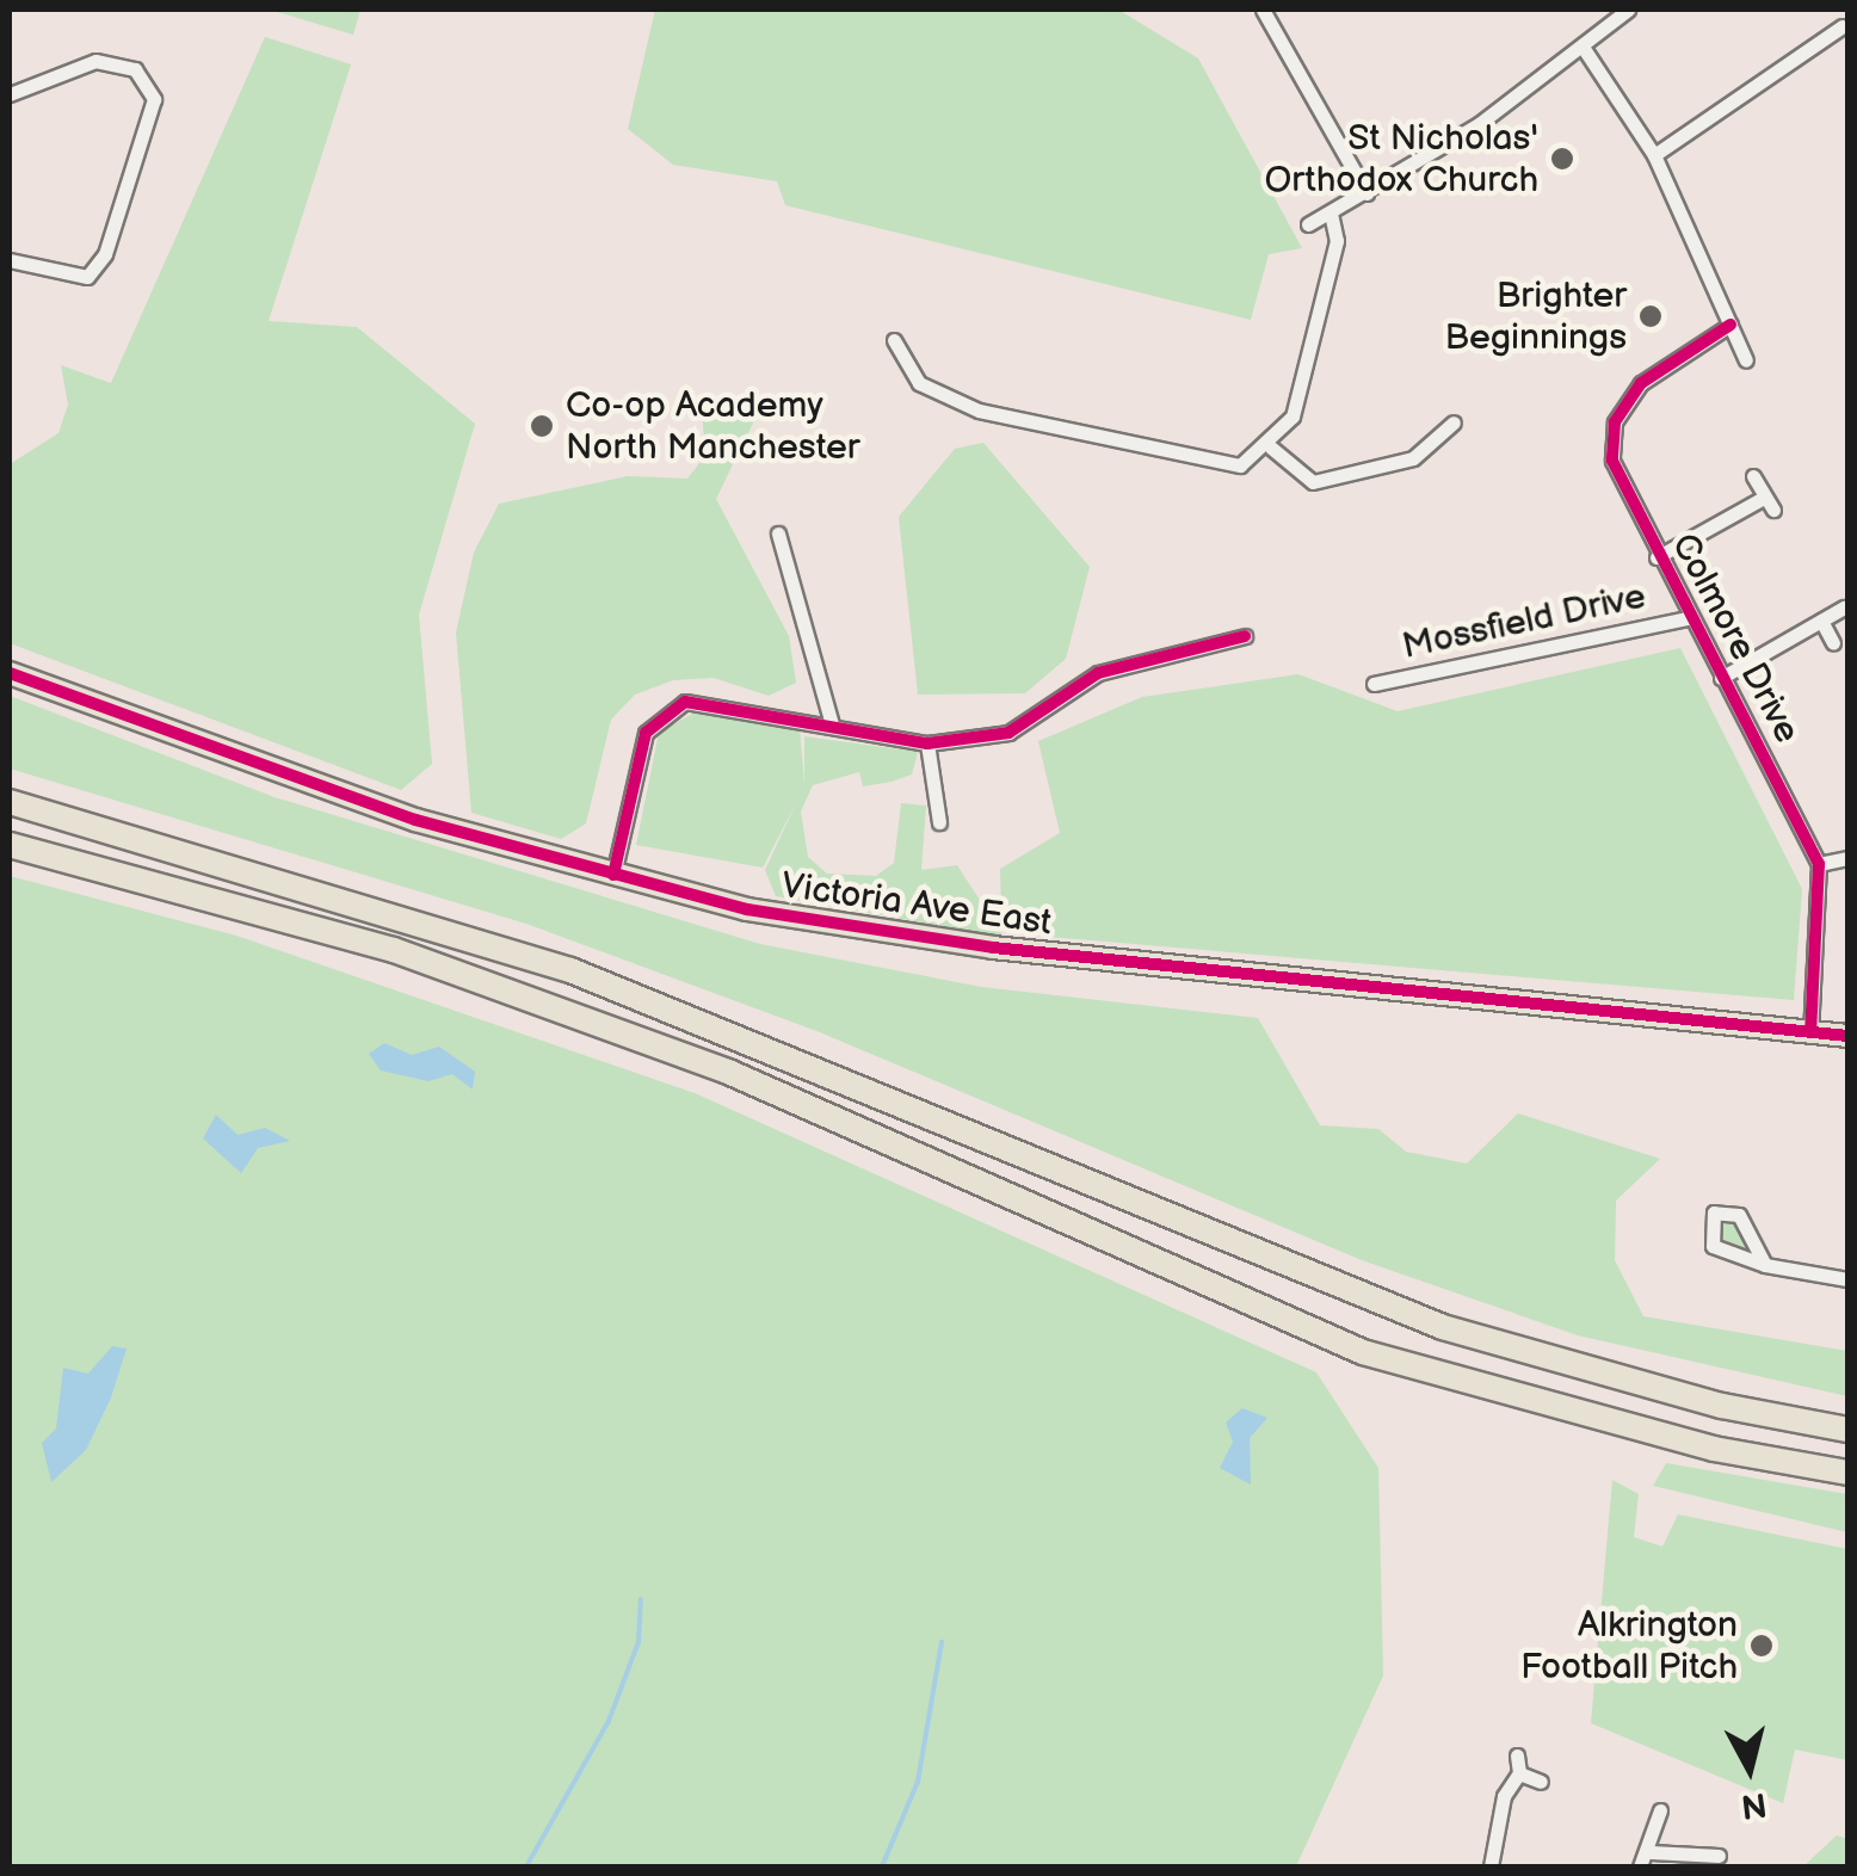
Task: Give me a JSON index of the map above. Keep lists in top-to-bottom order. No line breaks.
{"streets":{"main road":["Victoria Ave East"],"street":["Mossfield Drive","Colmore Drive"]},"crossings":[["Mossfield Drive","Colmore Drive"]],"places":["St Nicholas' Orthodox Church","Brighter Beginnings","Co-op Academy North Manchester","Alkrington Football Pitch"],"north":"bottom"}
